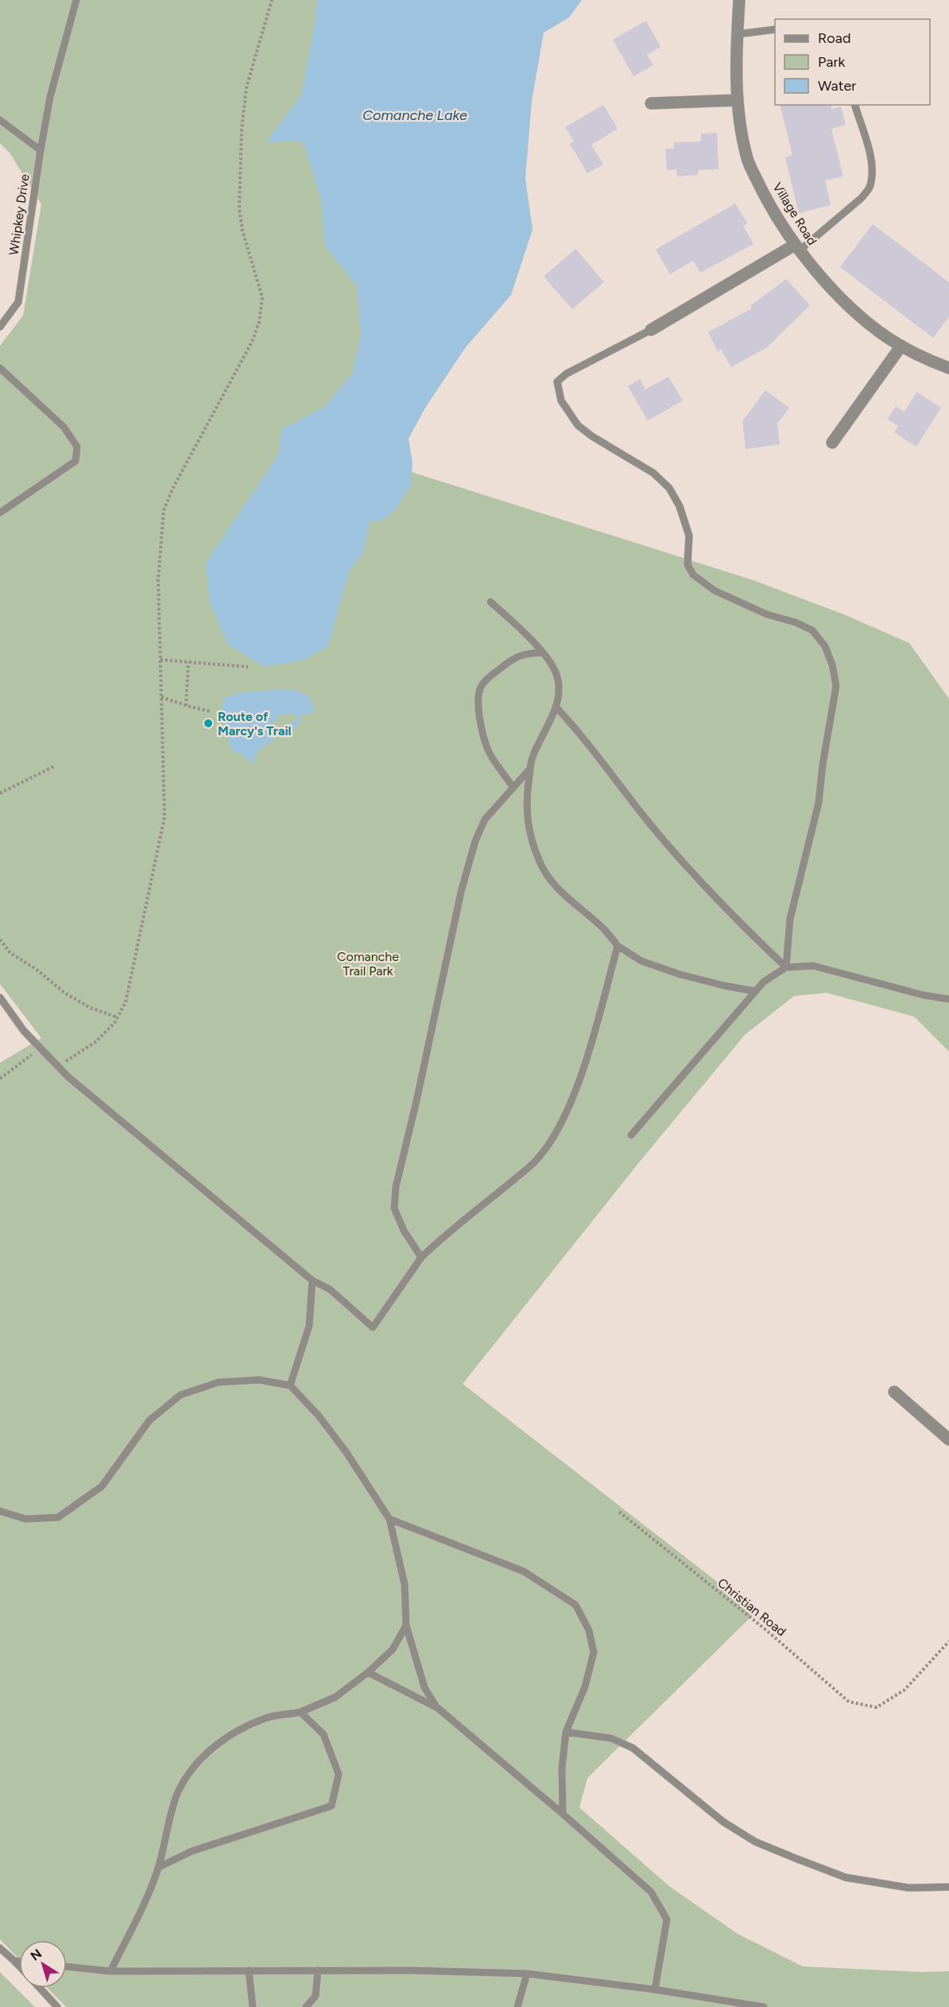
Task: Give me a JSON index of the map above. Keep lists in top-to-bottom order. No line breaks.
{"streets":{"street":["Village Road"],"lane":["Whipkey Drive"],"path":["Christian Road"]},"water":["Comanche Lake"],"parks":["Comanche Trail Park"],"places":["Route of Marcy's Trail"],"legend":["Road","Park","Water"],"north":"top left"}
